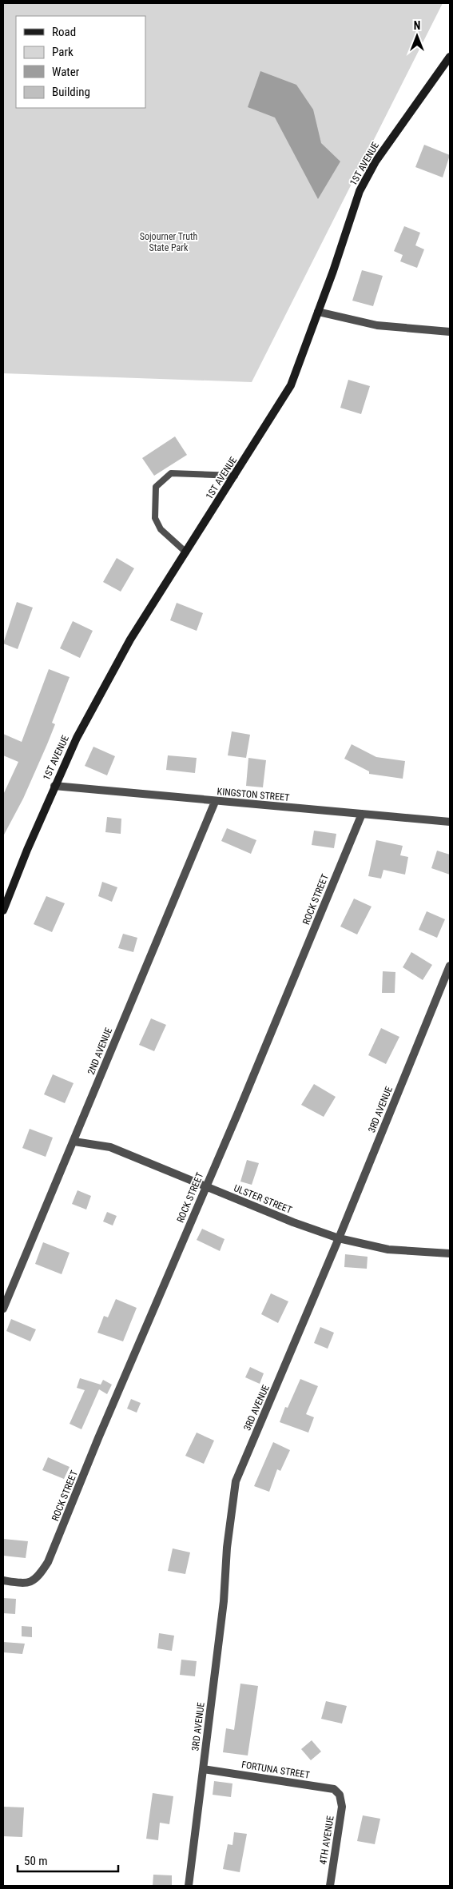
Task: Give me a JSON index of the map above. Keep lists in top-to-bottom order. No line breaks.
{"streets":{"street":["1ST AVENUE","KINGSTON STREET","ROCK STREET","2ND AVENUE","3RD AVENUE","ULSTER STREET","FORTUNA STREET","4TH AVENUE"]},"crossings":[["1ST AVENUE","KINGSTON STREET"],["KINGSTON STREET","ROCK STREET"],["KINGSTON STREET","2ND AVENUE"],["ROCK STREET","ULSTER STREET"],["2ND AVENUE","ULSTER STREET"],["3RD AVENUE","ULSTER STREET"],["3RD AVENUE","FORTUNA STREET"],["FORTUNA STREET","4TH AVENUE"]],"parks":["Sojourner Truth State Park"],"legend":["Road","Park","Water","Building"],"scale_bar":"50 m","north":"top"}
